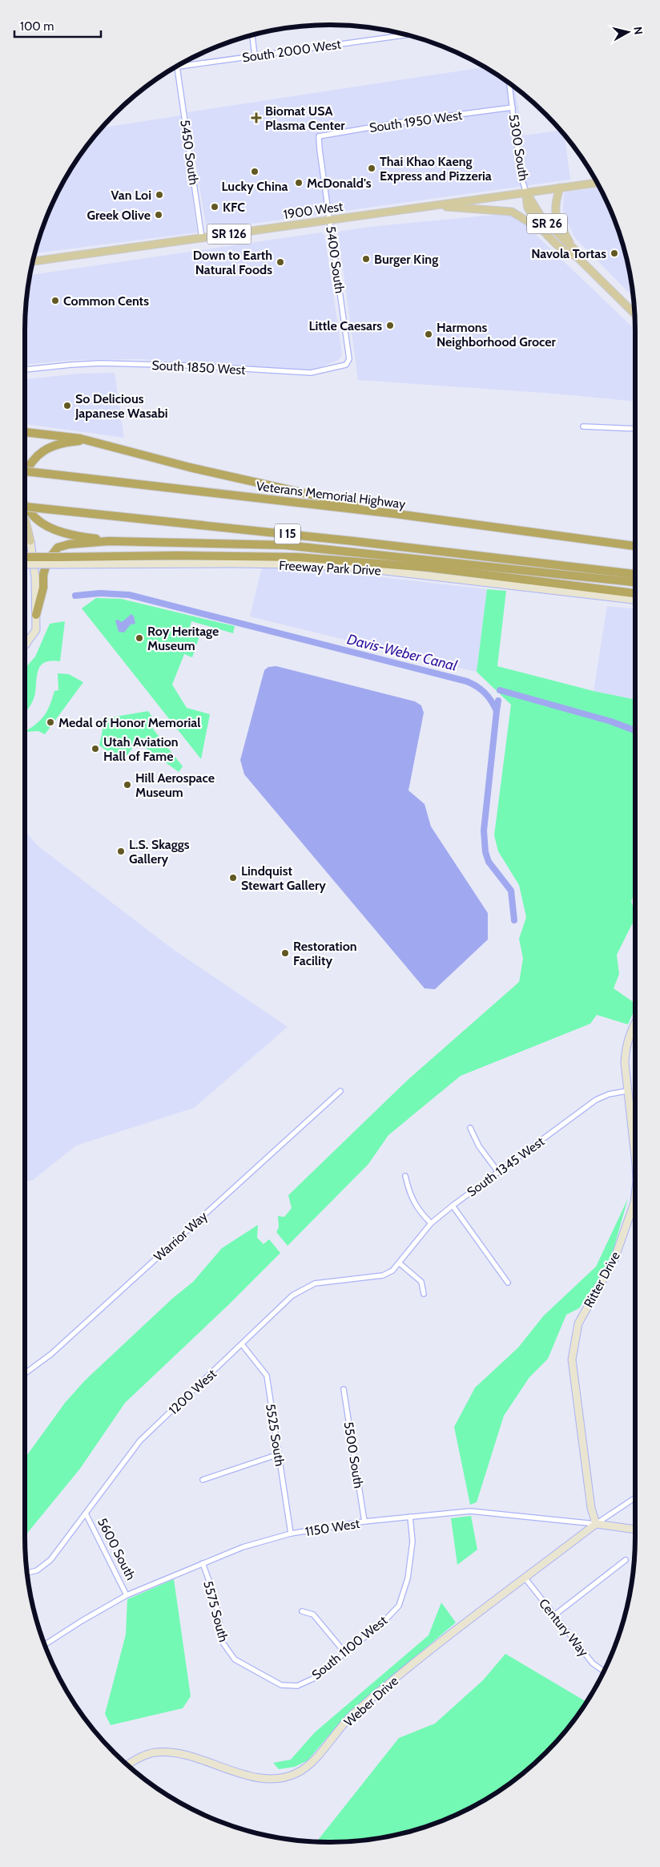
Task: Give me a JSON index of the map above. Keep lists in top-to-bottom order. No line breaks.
{"streets":{"highway":["Veterans Memorial Highway","I 15"],"main road":["1900 West","SR 26","SR 126"],"street":["South 2000 West","South 1950 West","5300 South","5450 South","5400 South","South 1850 West","Freeway Park Drive","South 1345 West","Warrior Way","Ritter Drive","1200 West","5525 South","5500 South","1150 West","5600 South","5575 South","Century Way","South 1100 West","Weber Drive"]},"crossings":[["South 2000 West","5450 South"],["South 1950 West","5300 South"],["South 1950 West","5400 South"],["5300 South","1900 West"],["5300 South","SR 26"],["5450 South","1900 West"],["1900 West","SR 26"],["1900 West","5400 South"],["5400 South","South 1850 West"],["South 1345 West","Ritter Drive"],["South 1345 West","1200 West"],["Ritter Drive","1150 West"],["Ritter Drive","Weber Drive"],["1200 West","5525 South"],["1200 West","5600 South"],["5525 South","1150 West"],["5500 South","1150 West"],["1150 West","5600 South"],["1150 West","5575 South"],["1150 West","South 1100 West"],["1150 West","Weber Drive"],["5575 South","South 1100 West"],["Century Way","Weber Drive"]],"water":["Davis-Weber Canal"],"places":{"health":["Biomat USA Plasma Center"],"other":["Thai Khao Kaeng Express and Pizzeria","Lucky China","McDonald's","Van Loi","KFC","Greek Olive","Navola Tortas","Burger King","Down to Earth Natural Foods","Common Cents","Little Caesars","Harmons Neighborhood Grocer","So Delicious Japanese Wasabi","Roy Heritage Museum","Medal of Honor Memorial","Utah Aviation Hall of Fame","Hill Aerospace Museum","L.S. Skaggs Gallery","Lindquist Stewart Gallery","Restoration Facility"]},"scale_bar":"100 m","north":"right"}
